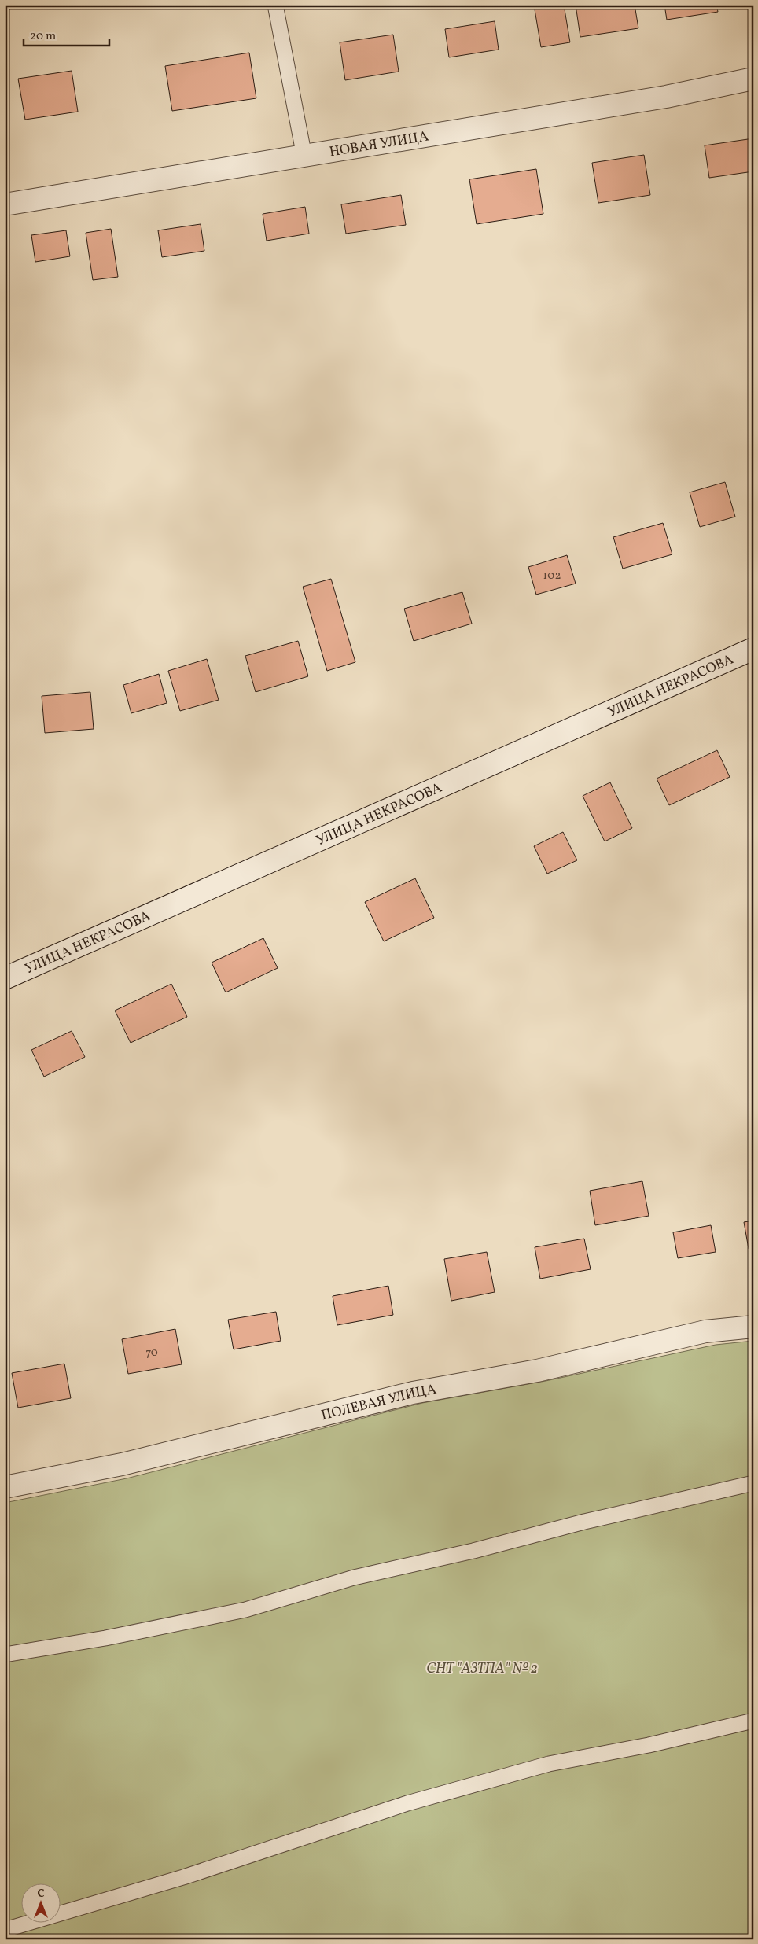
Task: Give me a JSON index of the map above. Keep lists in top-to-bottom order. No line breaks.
{"streets":{"street":["НОВАЯ УЛИЦА","УЛИЦА НЕКРАСОВА","ПОЛЕВАЯ УЛИЦА"]},"parks":["СНТ \"АЗТПА\" № 2"],"house_numbers":["102","70"],"scale_bar":"20 m","north":"top"}
